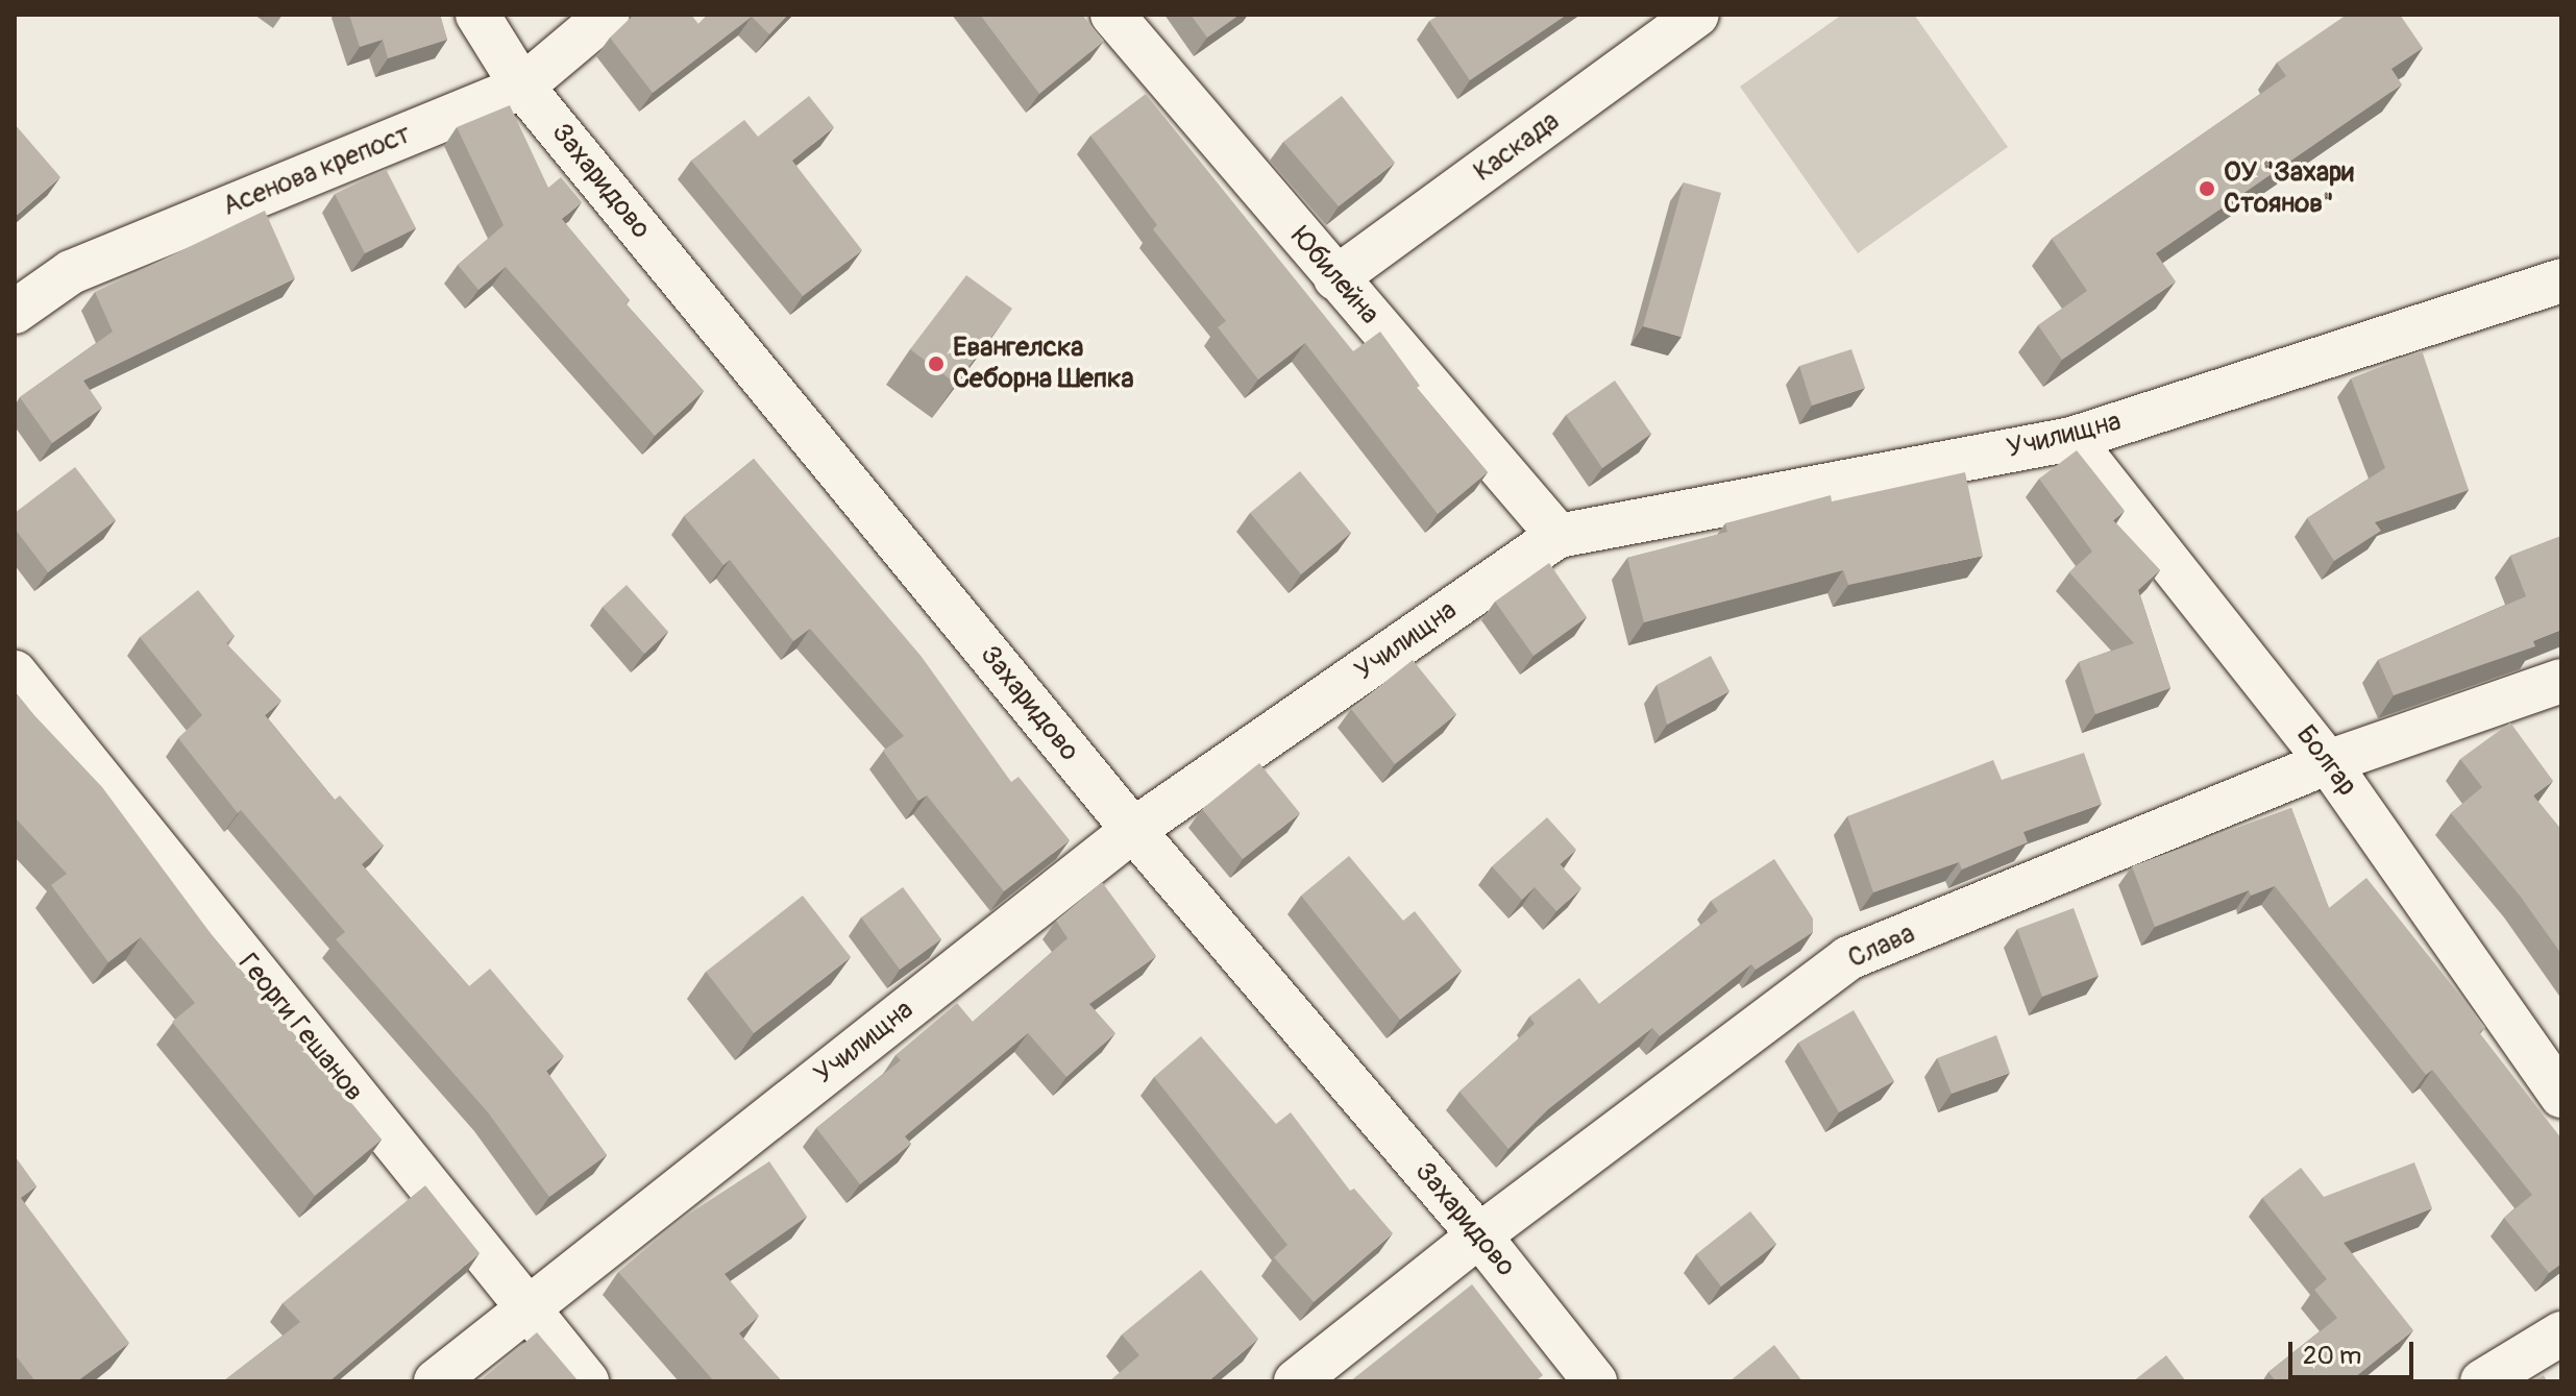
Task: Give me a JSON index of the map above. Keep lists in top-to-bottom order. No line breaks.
{"streets":{"street":["Каскада","Асенова крепост","Захаридово","Юбилейна","Училищна","Болгар","Слава","Георги Гешанов"]},"crossings":[["Каскада","Юбилейна"],["Асенова крепост","Захаридово"],["Захаридово","Училищна"],["Захаридово","Слава"],["Юбилейна","Училищна"],["Училищна","Болгар"],["Училищна","Георги Гешанов"],["Болгар","Слава"]],"places":["ОУ \"Захари Стоянов\"","Евангелска Себорна Шепка"],"scale_bar":"20 m"}
